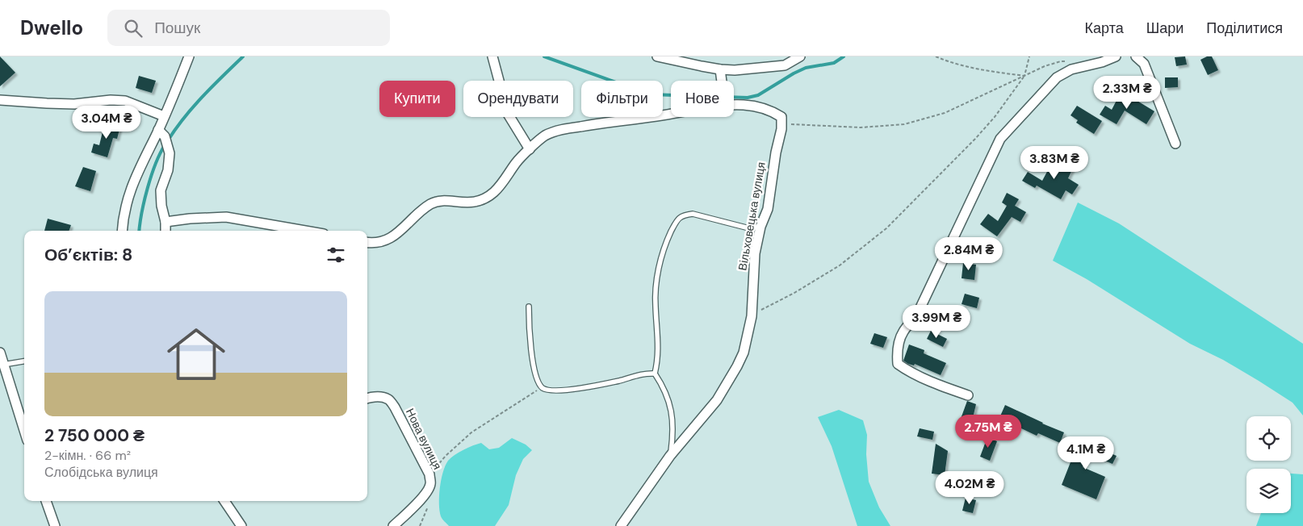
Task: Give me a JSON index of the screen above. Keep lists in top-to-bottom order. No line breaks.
{"streets":{"street":["Вільховецька вулиця","Нова вулиця"]},"page":{"header":"Dwello","search":"Пошук","nav":["Карта","Шари","Поділитися"],"price":["2.33M ₴","3.04M ₴","3.83M ₴","2.84M ₴","3.99M ₴","2.75M ₴","4.1M ₴","4.02M ₴"],"chip":["Купити","Орендувати","Фільтри","Нове"],"heading":"Об’єктів: 8","list":[{"name":"2 750 000 ₴","note":"2-кімн. · 66 m² · Слобідська вулиця"}]}}
